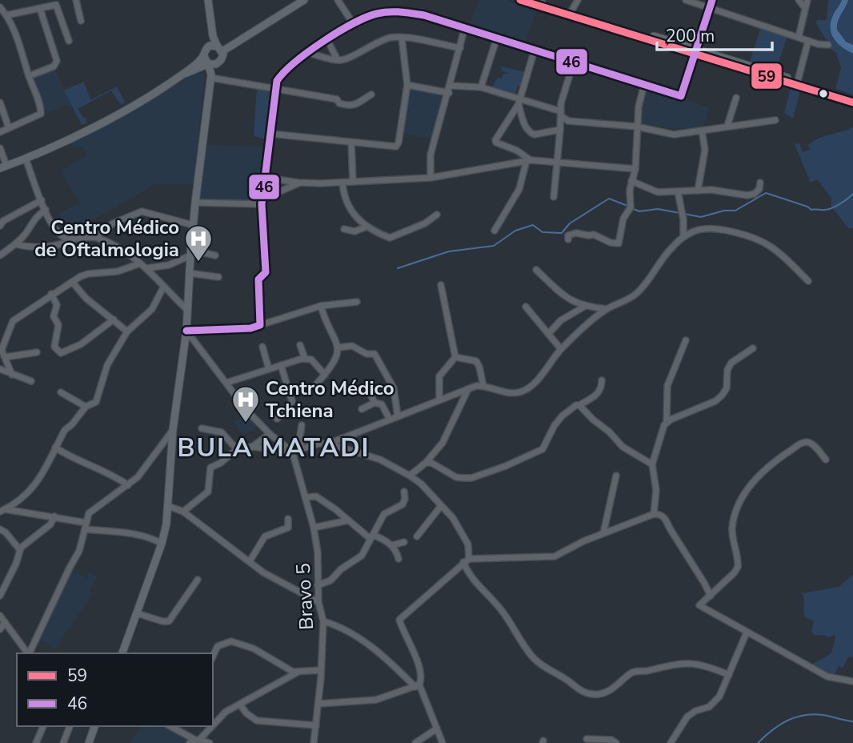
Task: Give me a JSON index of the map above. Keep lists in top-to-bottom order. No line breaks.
{"streets":{"street":["Bravo 5"]},"districts":["BULA MATADI"],"places":{"hospital":["Centro Médico de Oftalmologia","Centro Médico Tchiena"]},"lines":["transit line 59","transit line 46"],"legend":["59","46"],"scale_bar":"200 m"}
